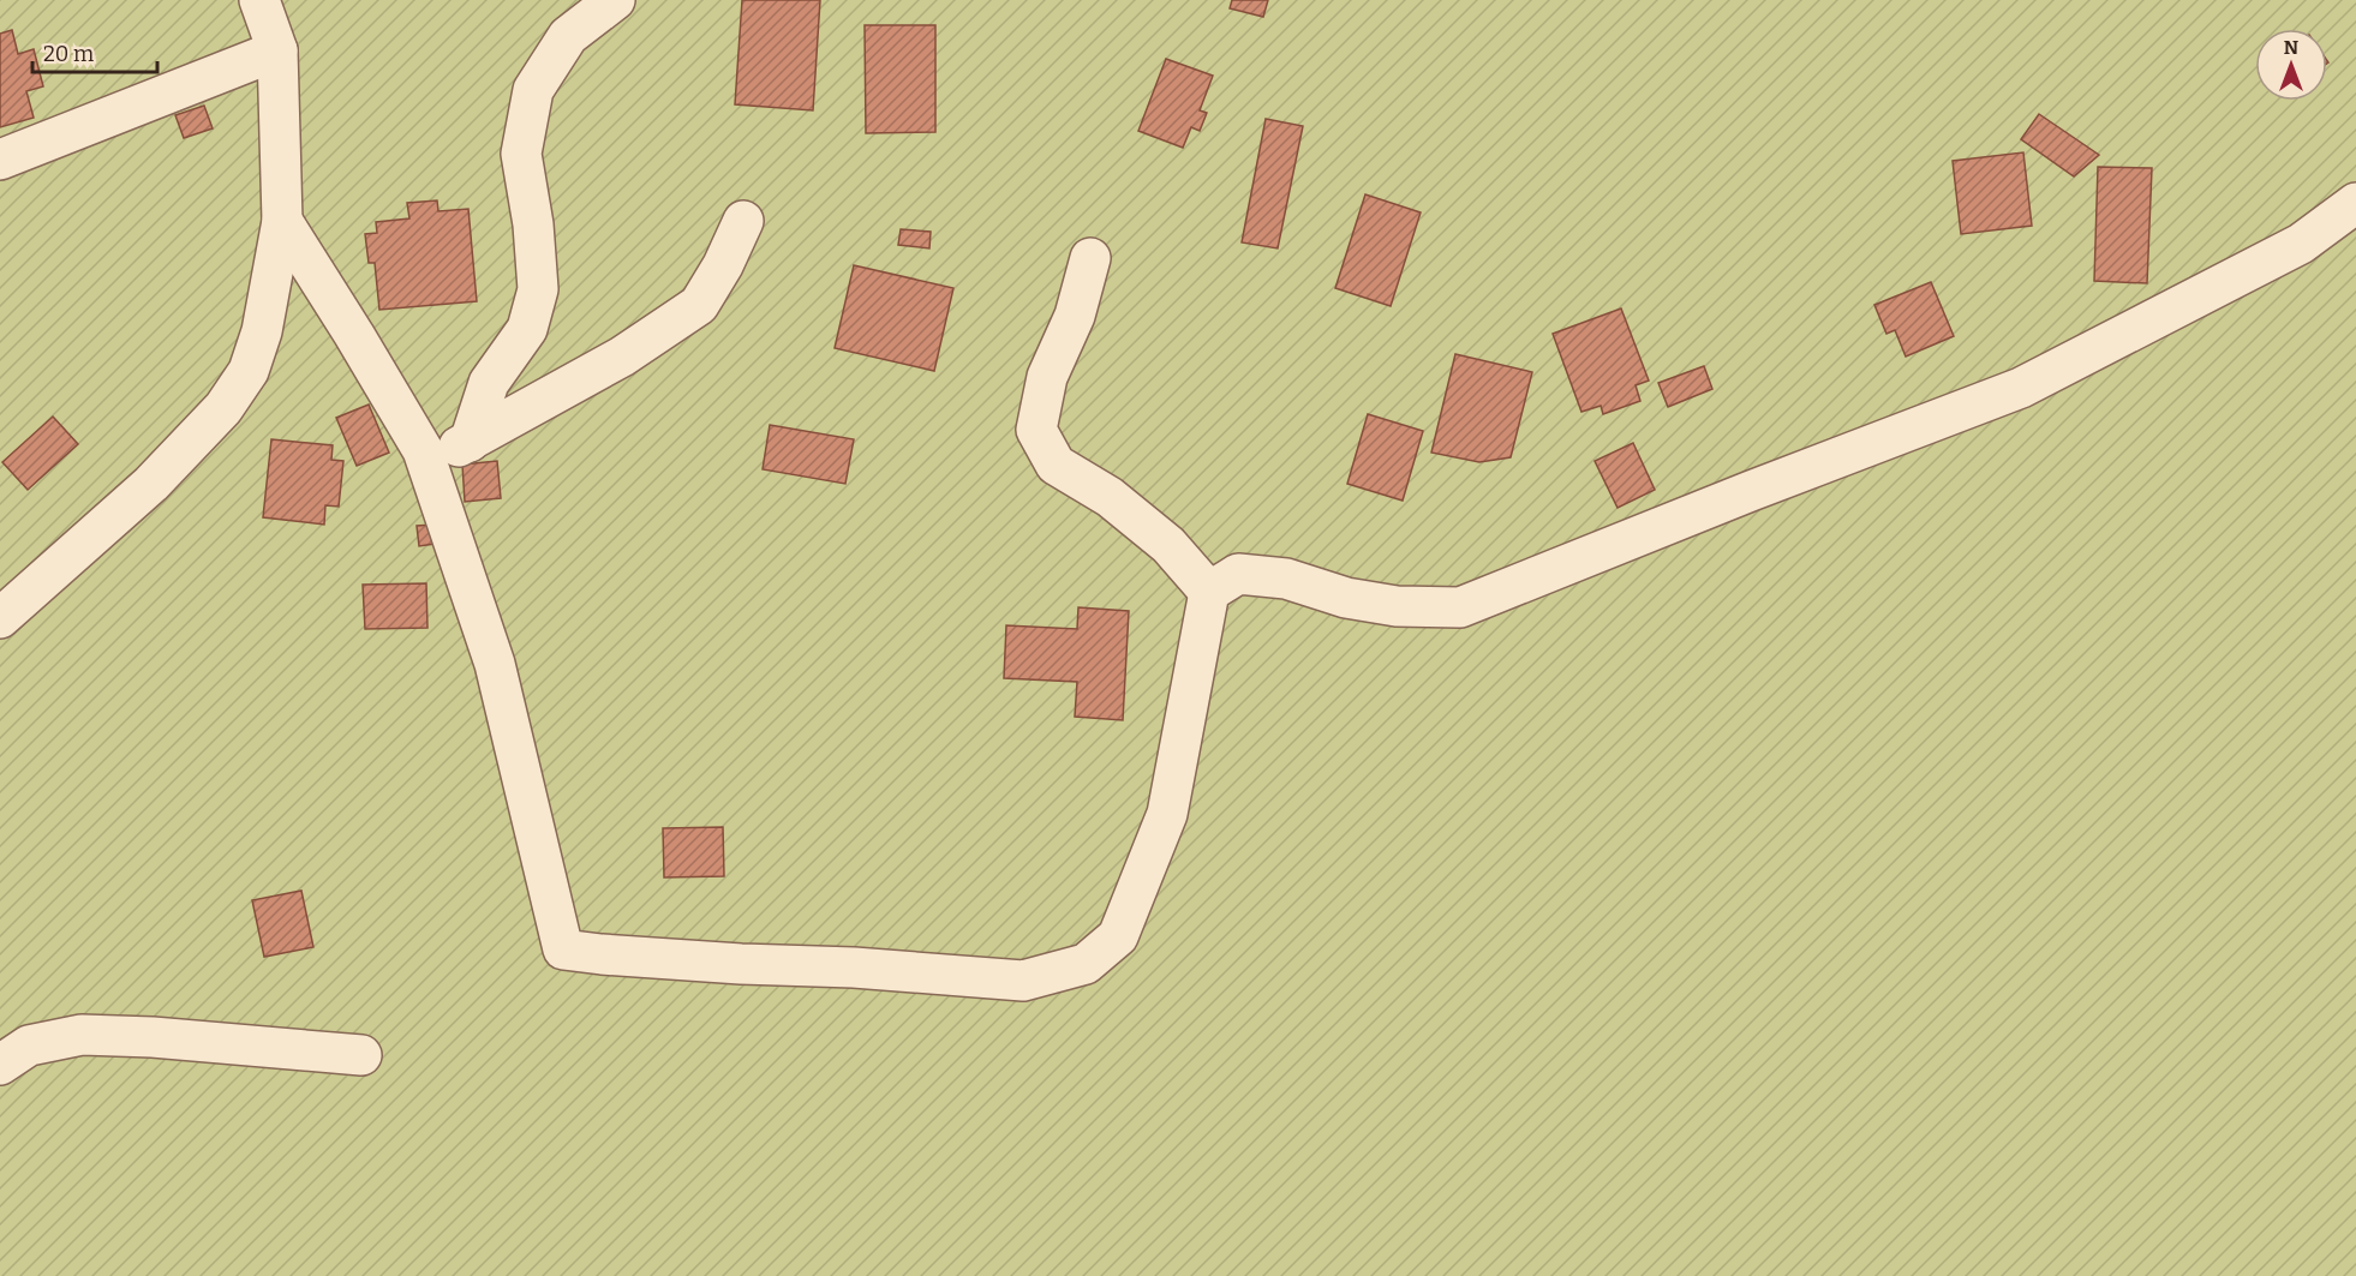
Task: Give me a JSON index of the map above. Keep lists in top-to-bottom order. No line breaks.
{"scale_bar":"20 m","north":"top"}
